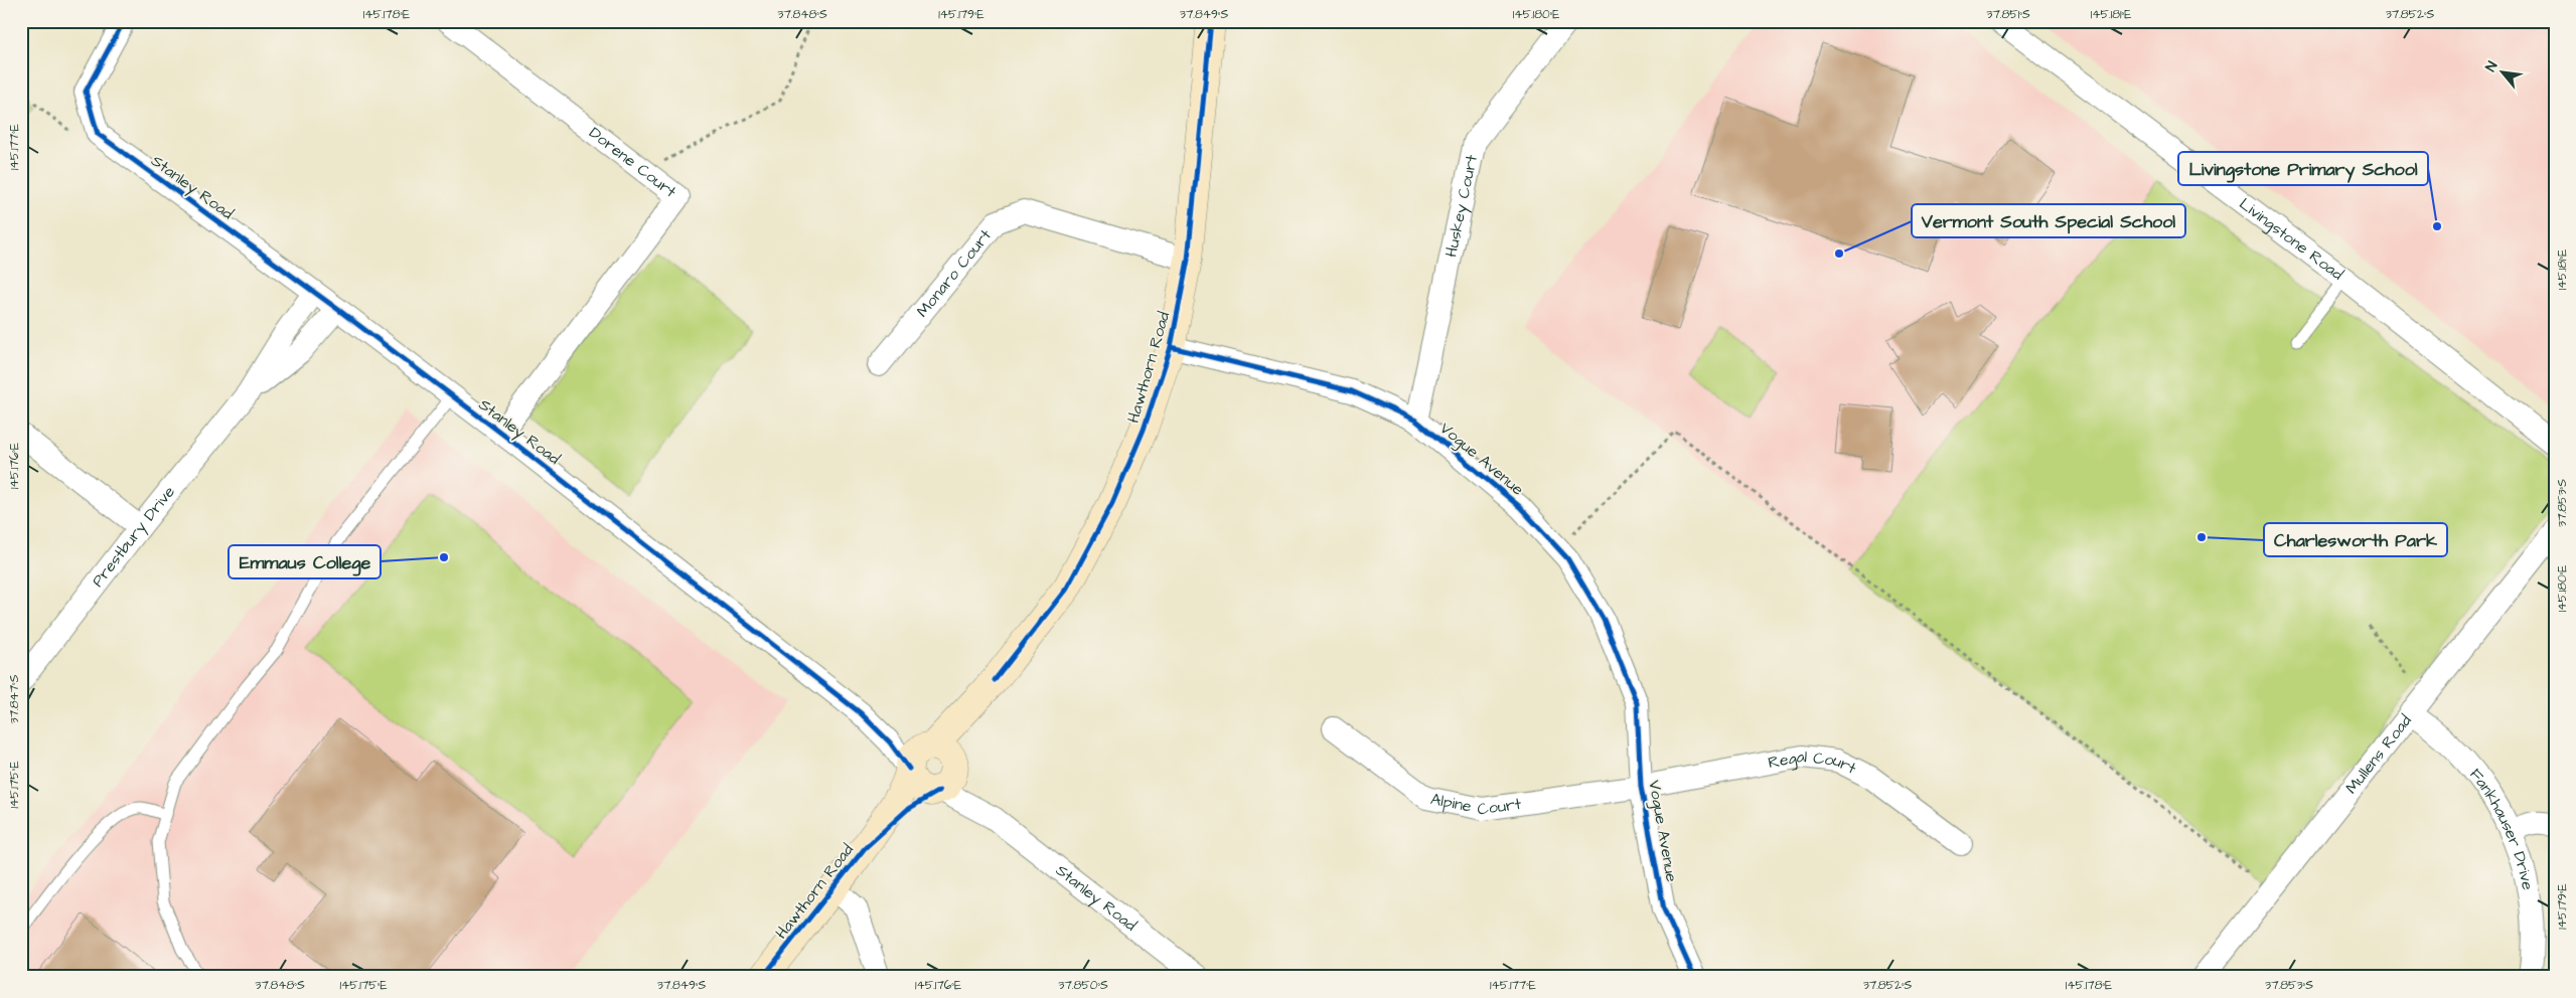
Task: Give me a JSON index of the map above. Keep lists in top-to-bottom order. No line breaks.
{"streets":{"main road":["Hawthorn Road"],"street":["Dorene Court","Stanley Road","Huskey Court","Livingstone Road","Monaro Court","Vogue Avenue","Prestbury Drive","Mullens Road","Regal Court","Alpine Court","Fankhauser Drive"]},"crossings":[["Dorene Court","Stanley Road"],["Stanley Road","Hawthorn Road"],["Stanley Road","Prestbury Drive"],["Huskey Court","Vogue Avenue"],["Monaro Court","Hawthorn Road"],["Hawthorn Road","Vogue Avenue"],["Vogue Avenue","Regal Court"],["Vogue Avenue","Alpine Court"],["Mullens Road","Fankhauser Drive"],["Regal Court","Alpine Court"]],"places":["Livingstone Primary School","Vermont South Special School","Charlesworth Park","Emmaus College"],"north":"top left","coordinates":["145.178°E","37.848°S","145.179°E","37.849°S","145.180°E","37.851°S","145.181°E","37.852°S","145.177°E","145.176°E","37.853°S","37.847°S","145.175°E","37.850°S"]}
